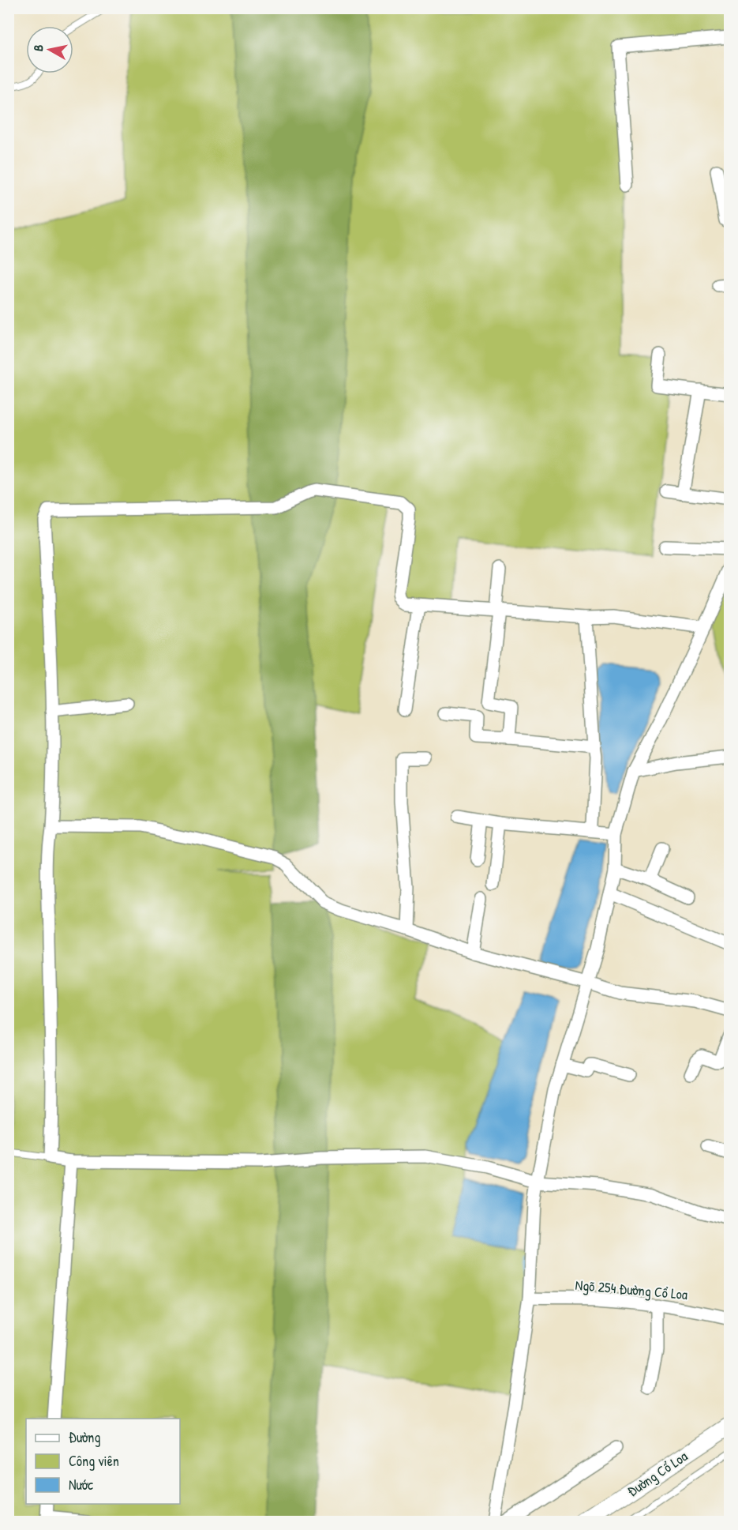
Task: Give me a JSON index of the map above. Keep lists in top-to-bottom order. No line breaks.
{"streets":{"street":["Ngõ 254 Đường Cổ Loa","Đường Cổ Loa"]},"legend":["Đường","Công viên","Nước"],"north":"left"}
